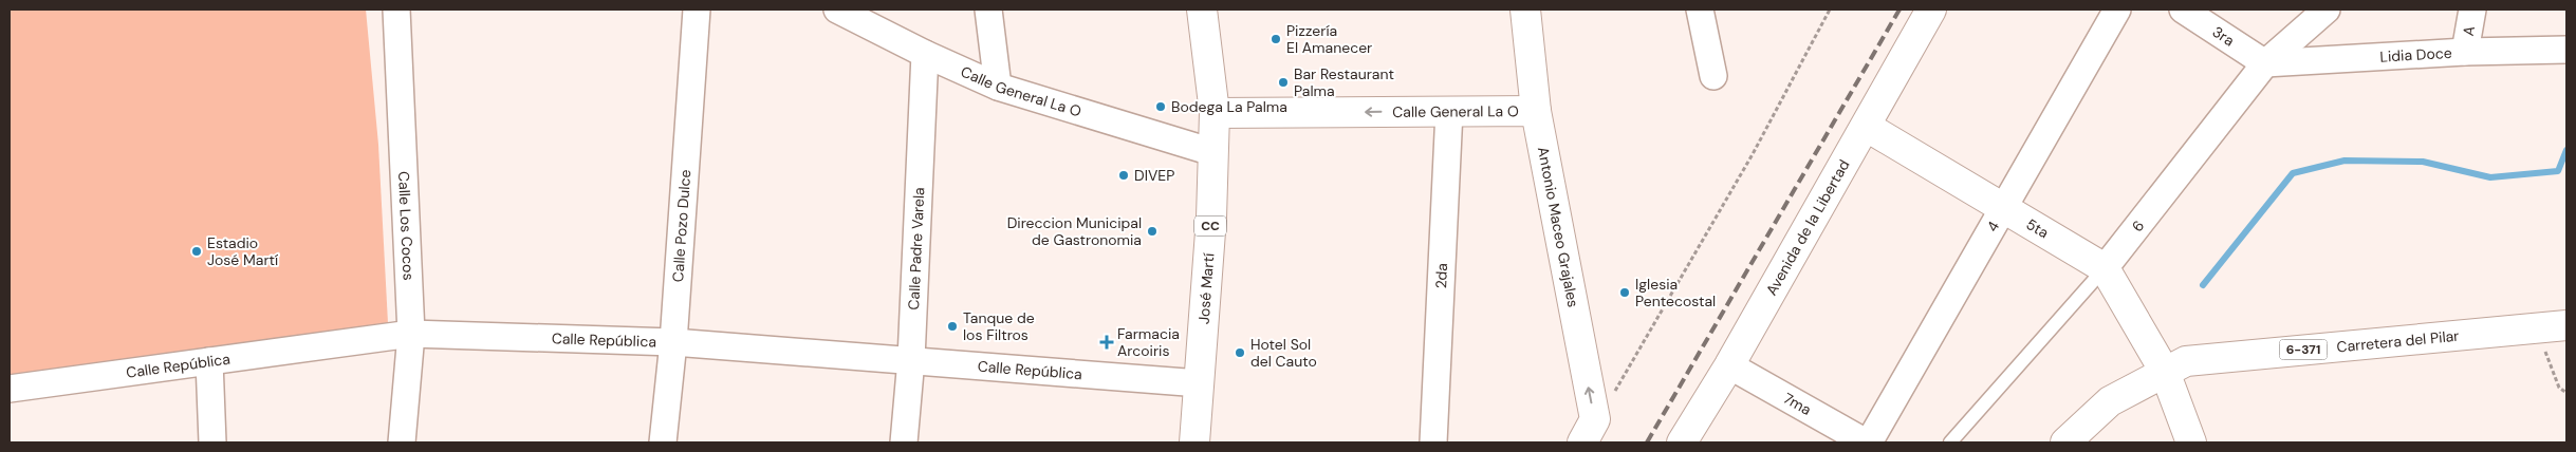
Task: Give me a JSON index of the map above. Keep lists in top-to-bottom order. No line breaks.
{"streets":{"main road":["Calle General La O","CC","Avenida de la Libertad","Antonio Maceo Grajales","5ta","José Martí","Carretera del Pilar","6-371"],"street":["A","3ra","Lidia Doce","6","Calle Los Cocos","Calle Pozo Dulce","4","Calle Padre Varela","2da","Calle República","7ma"]},"crossings":[["A","Lidia Doce"],["3ra","Lidia Doce"],["3ra","6"],["Lidia Doce","6"],["Calle General La O","Antonio Maceo Grajales"],["Calle General La O","Calle Padre Varela"],["Calle General La O","2da"],["Calle General La O","José Martí"],["6","5ta"],["Calle Los Cocos","Calle República"],["Calle Pozo Dulce","Calle República"],["4","5ta"],["4","7ma"],["Avenida de la Libertad","5ta"],["Avenida de la Libertad","7ma"],["5ta","Carretera del Pilar"],["Calle Padre Varela","Calle República"],["José Martí","Calle República"]],"one_way":["Antonio Maceo Grajales"],"places":{"other":["Pizzería El Amanecer","Bar Restaurant Palma","Bodega La Palma","DIVEP","Direccion Municipal de Gastronomia","Estadio José Martí","Iglesia Pentecostal","Tanque de los Filtros","Hotel Sol del Cauto"],"health":["Farmacia Arcoiris"]}}
